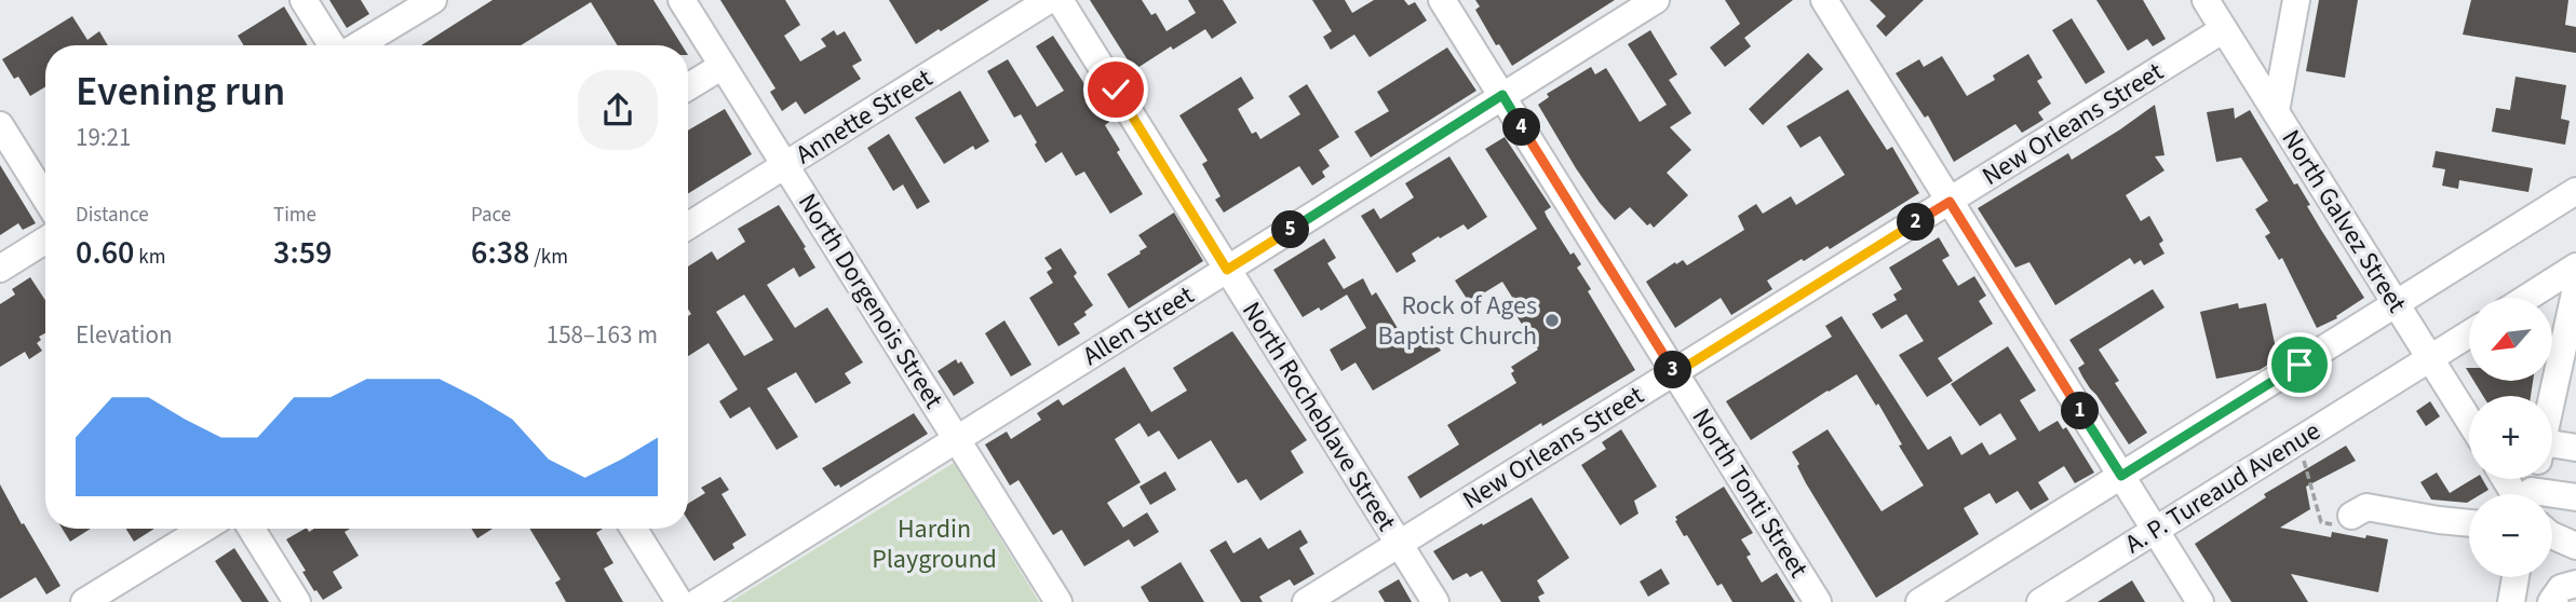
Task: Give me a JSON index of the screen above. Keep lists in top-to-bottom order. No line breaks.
{"streets":{"street":["Annette Street","New Orleans Street","North Galvez Street","North Dorgenois Street","Allen Street","North Rocheblave Street","A. P. Tureaud Avenue","North Tonti Street"]},"crossings":[["Annette Street","North Dorgenois Street"],["New Orleans Street","North Galvez Street"],["New Orleans Street","North Rocheblave Street"],["New Orleans Street","North Tonti Street"],["North Galvez Street","A. P. Tureaud Avenue"],["North Dorgenois Street","Allen Street"],["Allen Street","North Rocheblave Street"],["Allen Street","North Tonti Street"]],"parks":["Hardin Playground"],"places":["Rock of Ages Baptist Church"],"north":"bottom left","page":{"heading":["Evening run","19:21"],"pins":["4","2","5","3","1"],"stats":[["Distance","0.60 km"],["Time","3:59"],["Pace","6:38 /km"]],"map_buttons":["+","−"],"chart":["Elevation","158–163 m"]}}
